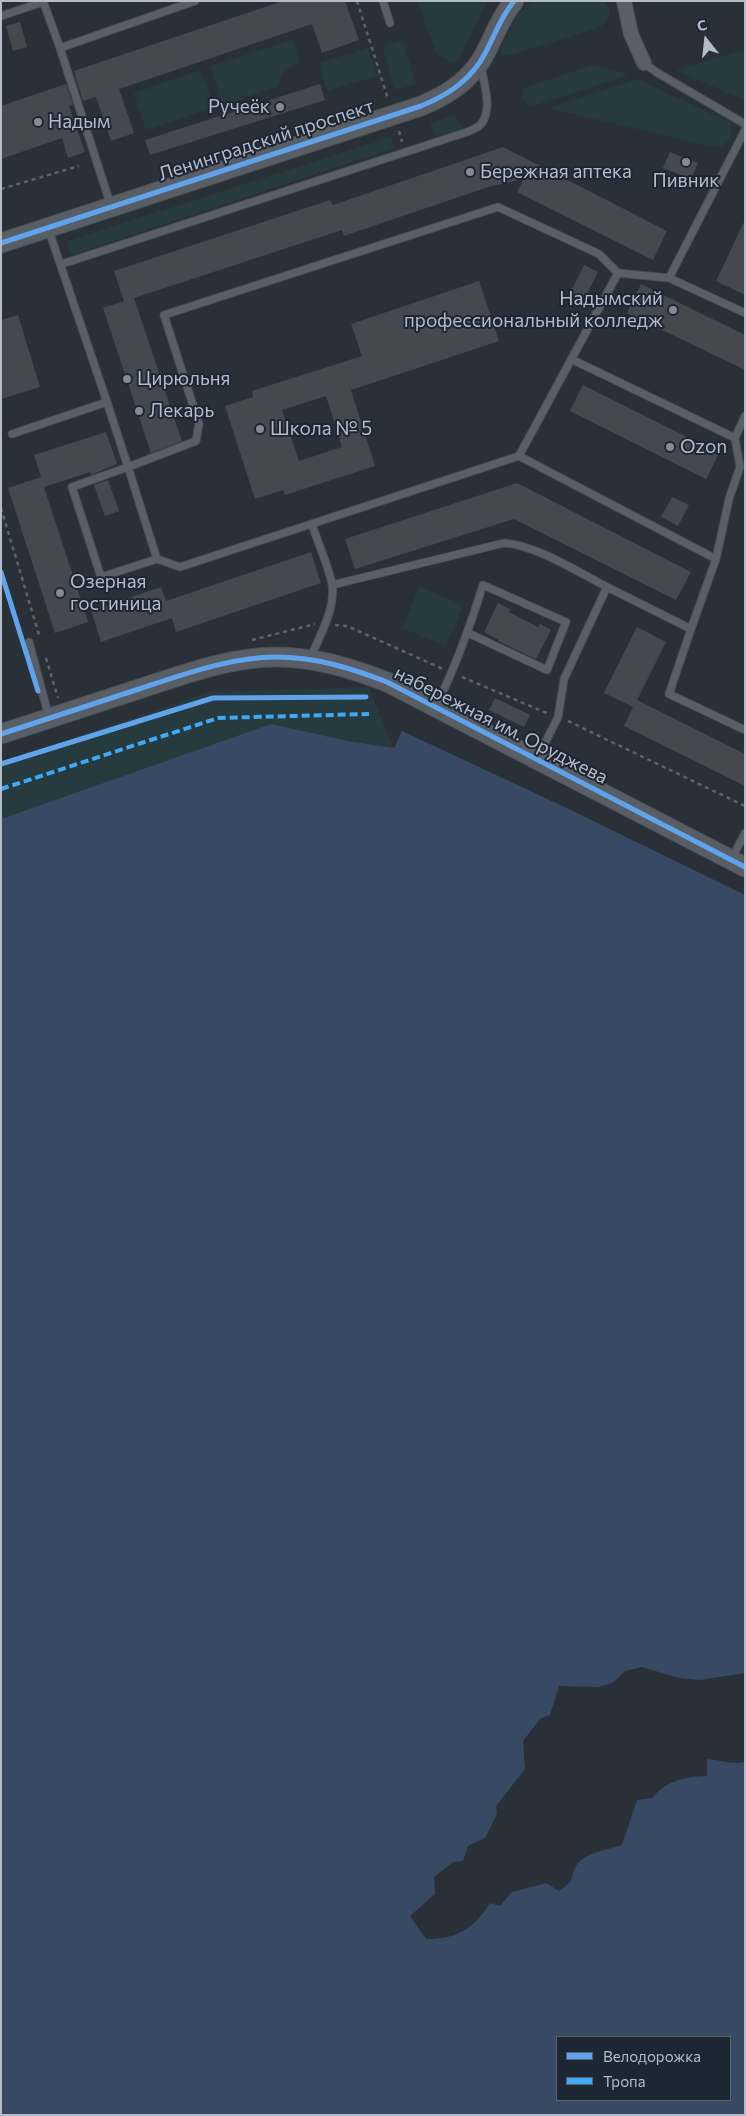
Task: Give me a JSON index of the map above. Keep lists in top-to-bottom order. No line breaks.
{"streets":{"street":["Ленинградский проспект","набережная им. Оруджева"]},"places":["Ручеёк","Надым","Пивник","Бережная аптека","Надымский профессиональный колледж","Цирюльня","Лекарь","Школа № 5","Ozon","Озерная гостиница"],"legend":["Велодорожка","Тропа"],"north":"top"}
